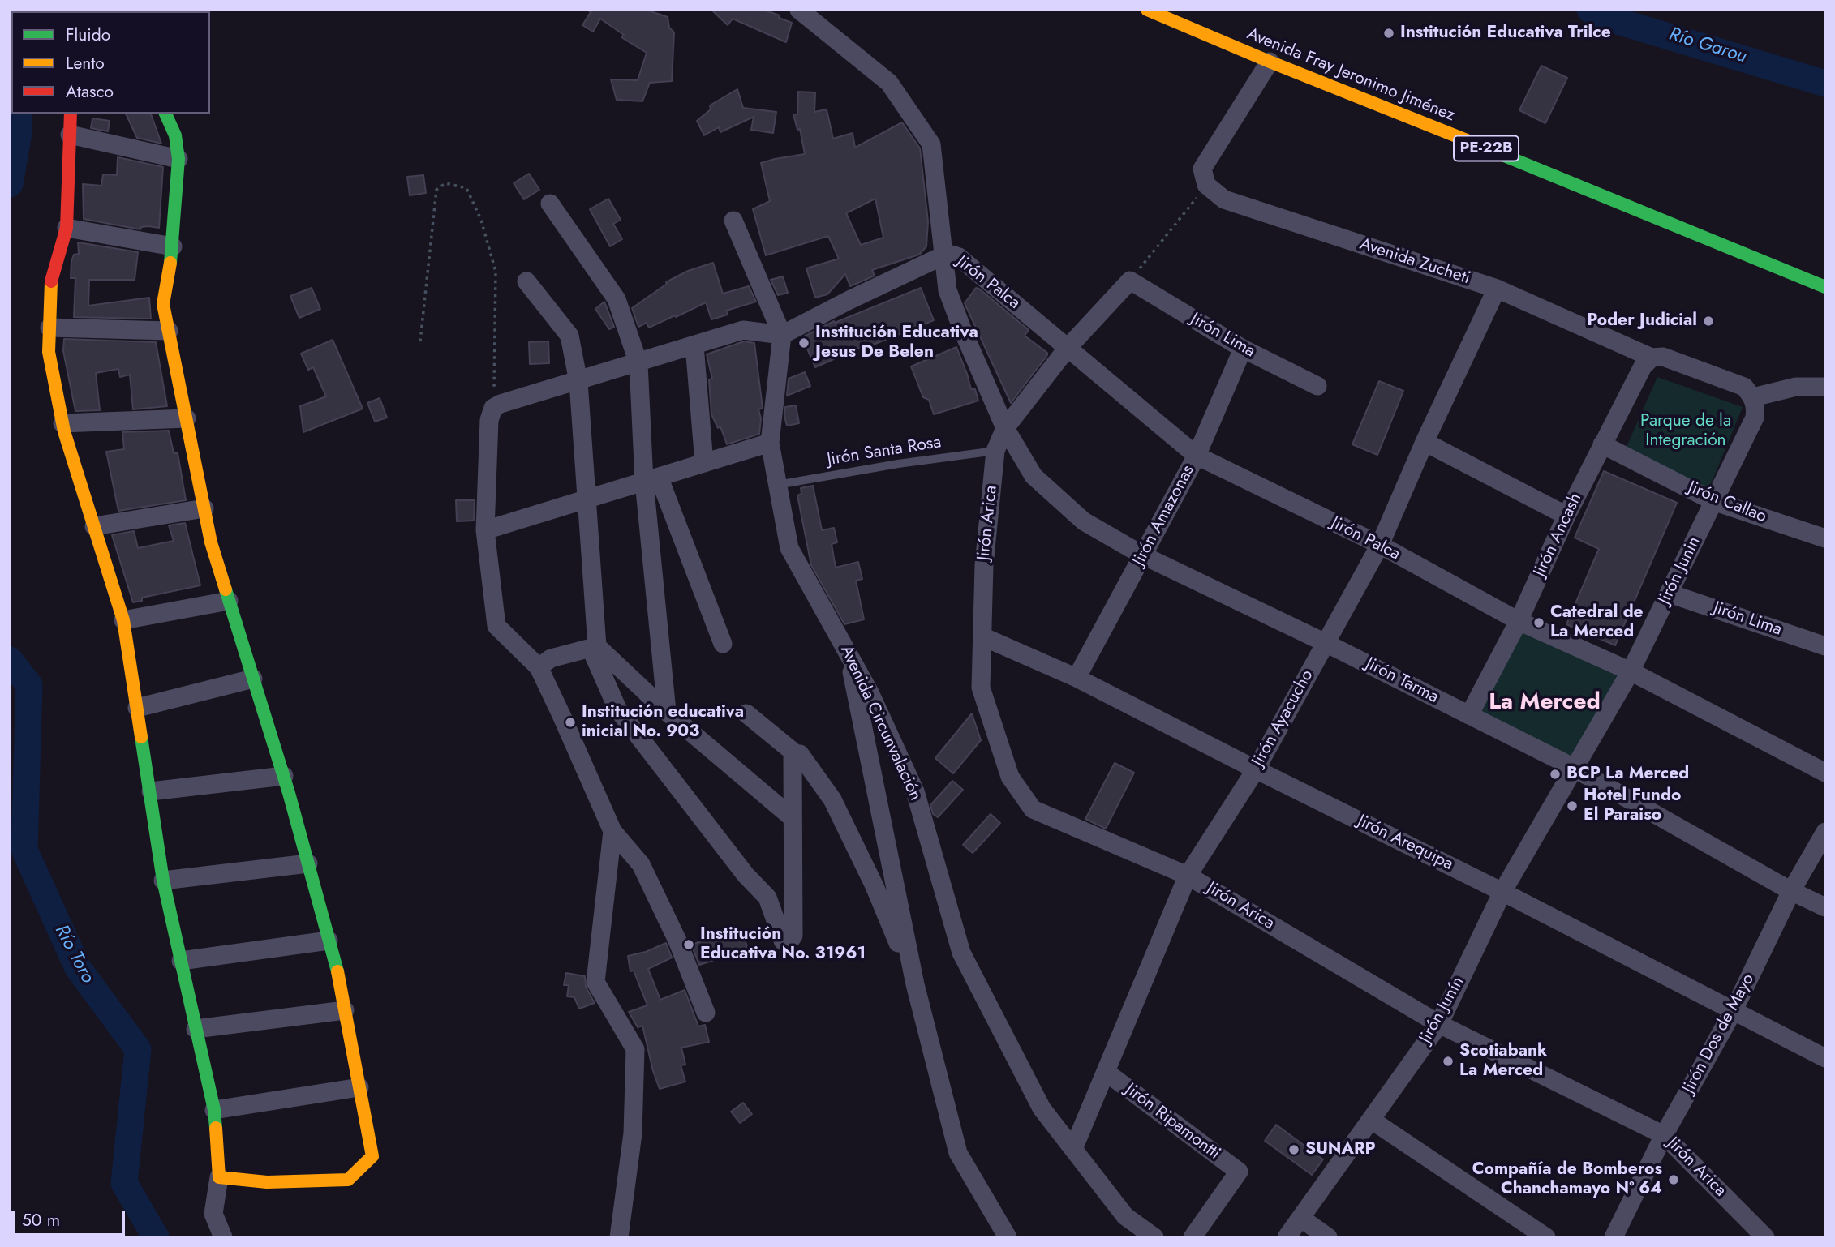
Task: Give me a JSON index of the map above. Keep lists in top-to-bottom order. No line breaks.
{"streets":{"main road":["Avenida Fray Jeronimo Jiménez","PE-22B"],"street":["Avenida Zucheti","Jirón Palca","Jirón Lima","Jirón Callao","Jirón Amazonas","Jirón Arica","Jirón Ancash","Jirón Junin","Jirón Tarma","Jirón Ayacucho","Avenida Circunvalación","Jirón Arequipa","Jirón Junín","Jirón Dos de Mayo","Jirón Ripamontti"],"lane":["Jirón Santa Rosa"]},"crossings":[["Avenida Zucheti","Jirón Ancash"],["Avenida Zucheti","Jirón Junin"],["Avenida Zucheti","Jirón Ayacucho"],["Jirón Palca","Jirón Amazonas"],["Jirón Palca","Jirón Arica"],["Jirón Palca","Jirón Ancash"],["Jirón Palca","Jirón Junin"],["Jirón Palca","Jirón Tarma"],["Jirón Palca","Jirón Ayacucho"],["Jirón Lima","Jirón Amazonas"],["Jirón Lima","Jirón Arica"],["Jirón Lima","Jirón Junin"],["Jirón Santa Rosa","Jirón Arica"],["Jirón Santa Rosa","Avenida Circunvalación"],["Jirón Callao","Jirón Ancash"],["Jirón Callao","Jirón Junin"],["Jirón Amazonas","Jirón Tarma"],["Jirón Amazonas","Jirón Arequipa"],["Jirón Arica","Jirón Tarma"],["Jirón Arica","Jirón Ayacucho"],["Jirón Arica","Jirón Arequipa"],["Jirón Arica","Jirón Junín"],["Jirón Arica","Jirón Dos de Mayo"],["Jirón Ancash","Jirón Tarma"],["Jirón Junin","Jirón Tarma"],["Jirón Junin","Jirón Junín"],["Jirón Tarma","Jirón Ayacucho"],["Jirón Tarma","Jirón Junín"],["Jirón Tarma","Jirón Dos de Mayo"],["Jirón Ayacucho","Avenida Circunvalación"],["Jirón Ayacucho","Jirón Arequipa"],["Jirón Ayacucho","Jirón Ripamontti"],["Jirón Arequipa","Jirón Junín"],["Jirón Arequipa","Jirón Dos de Mayo"]],"districts":["La Merced"],"water":["Río Garou","Río Toro"],"parks":["Parque de la Integración"],"places":["Institución Educativa Trilce","Poder Judicial","Institución Educativa Jesus De Belen","Catedral de La Merced","Institución educativa inicial No. 903","BCP La Merced","Hotel Fundo El Paraiso","Institución Educativa No. 31961","Scotiabank La Merced","SUNARP","Compañía de Bomberos Chanchamayo Nº 64"],"legend":["Fluido","Lento","Atasco"],"scale_bar":"50 m"}
